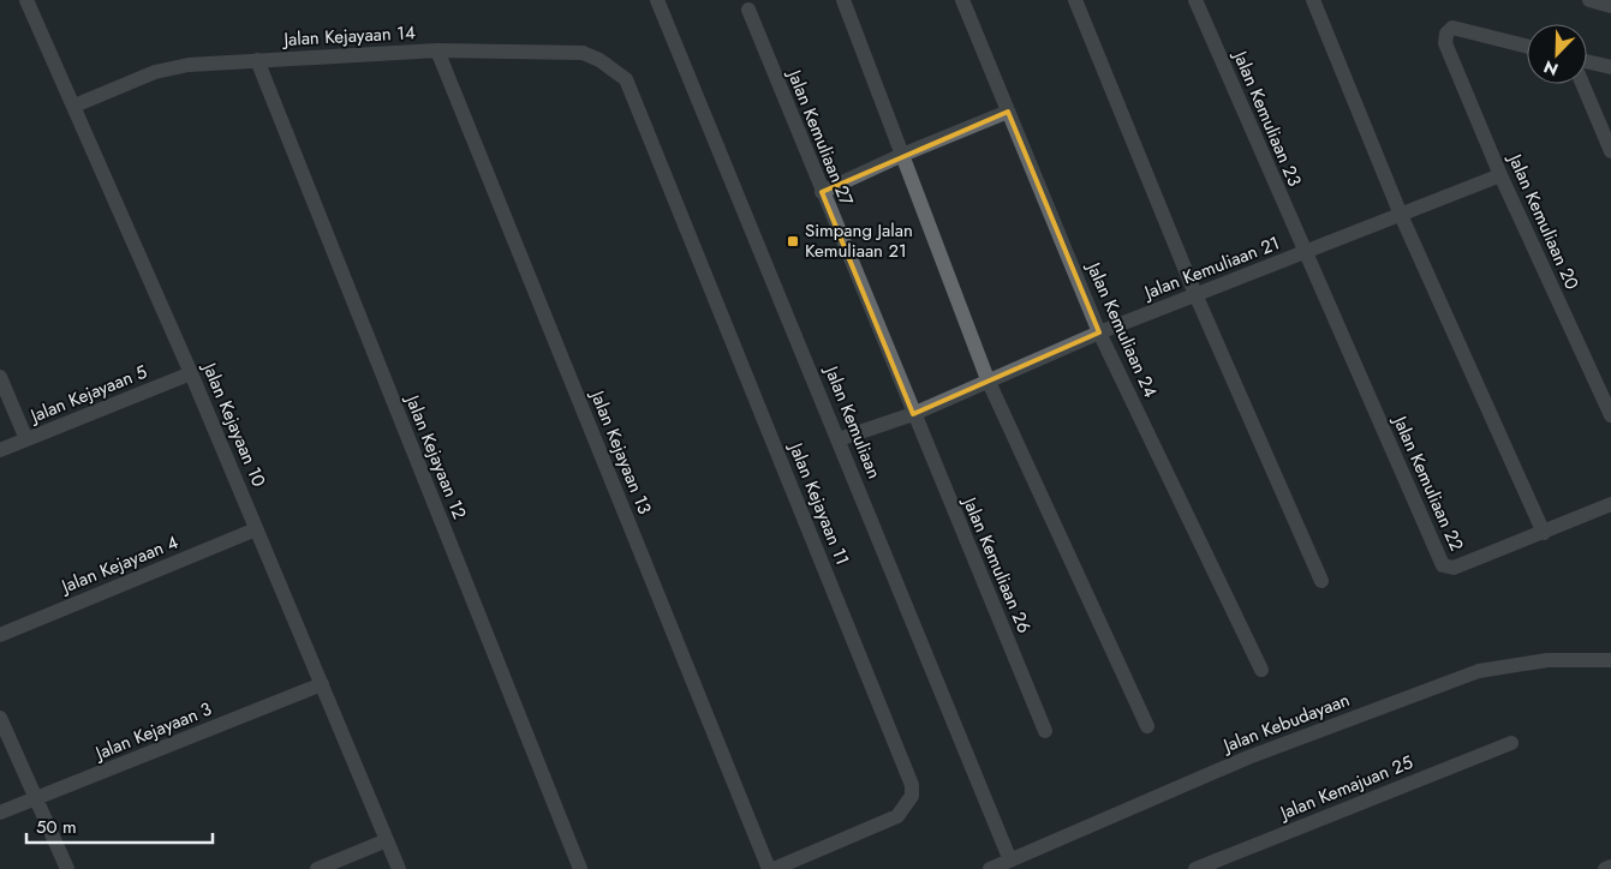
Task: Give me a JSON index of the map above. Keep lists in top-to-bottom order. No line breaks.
{"streets":{"street":["Jalan Kejayaan 14","Jalan Kemuliaan 23","Jalan Kemuliaan 27","Jalan Kemuliaan 20","Jalan Kemuliaan 21","Jalan Kemuliaan 24","Jalan Kejayaan 5","Jalan Kemuliaan","Jalan Kejayaan 10","Jalan Kejayaan 13","Jalan Kejayaan 12","Jalan Kemuliaan 22","Jalan Kejayaan 11","Jalan Kejayaan 4","Jalan Kemuliaan 26","Jalan Kebudayaan","Jalan Kejayaan 3","Jalan Kemajuan 25"]},"crossings":[["Jalan Kejayaan 14","Jalan Kejayaan 10"],["Jalan Kejayaan 14","Jalan Kejayaan 13"],["Jalan Kejayaan 14","Jalan Kejayaan 12"],["Jalan Kejayaan 14","Jalan Kejayaan 11"],["Jalan Kemuliaan 23","Jalan Kemuliaan 21"],["Jalan Kemuliaan 23","Jalan Kemuliaan 22"],["Jalan Kemuliaan 27","Jalan Kemuliaan 21"],["Jalan Kemuliaan 27","Jalan Kemuliaan 26"],["Jalan Kemuliaan 20","Jalan Kemuliaan 21"],["Jalan Kemuliaan 21","Jalan Kemuliaan 24"],["Jalan Kemuliaan 21","Jalan Kemuliaan"],["Jalan Kemuliaan 21","Jalan Kemuliaan 22"],["Jalan Kemuliaan 21","Jalan Kemuliaan 26"],["Jalan Kejayaan 5","Jalan Kejayaan 10"],["Jalan Kemuliaan","Jalan Kebudayaan"],["Jalan Kejayaan 10","Jalan Kejayaan 4"],["Jalan Kejayaan 10","Jalan Kejayaan 3"]],"places":{"transit":["Simpang Jalan Kemuliaan 21"]},"scale_bar":"50 m","north":"bottom left"}
